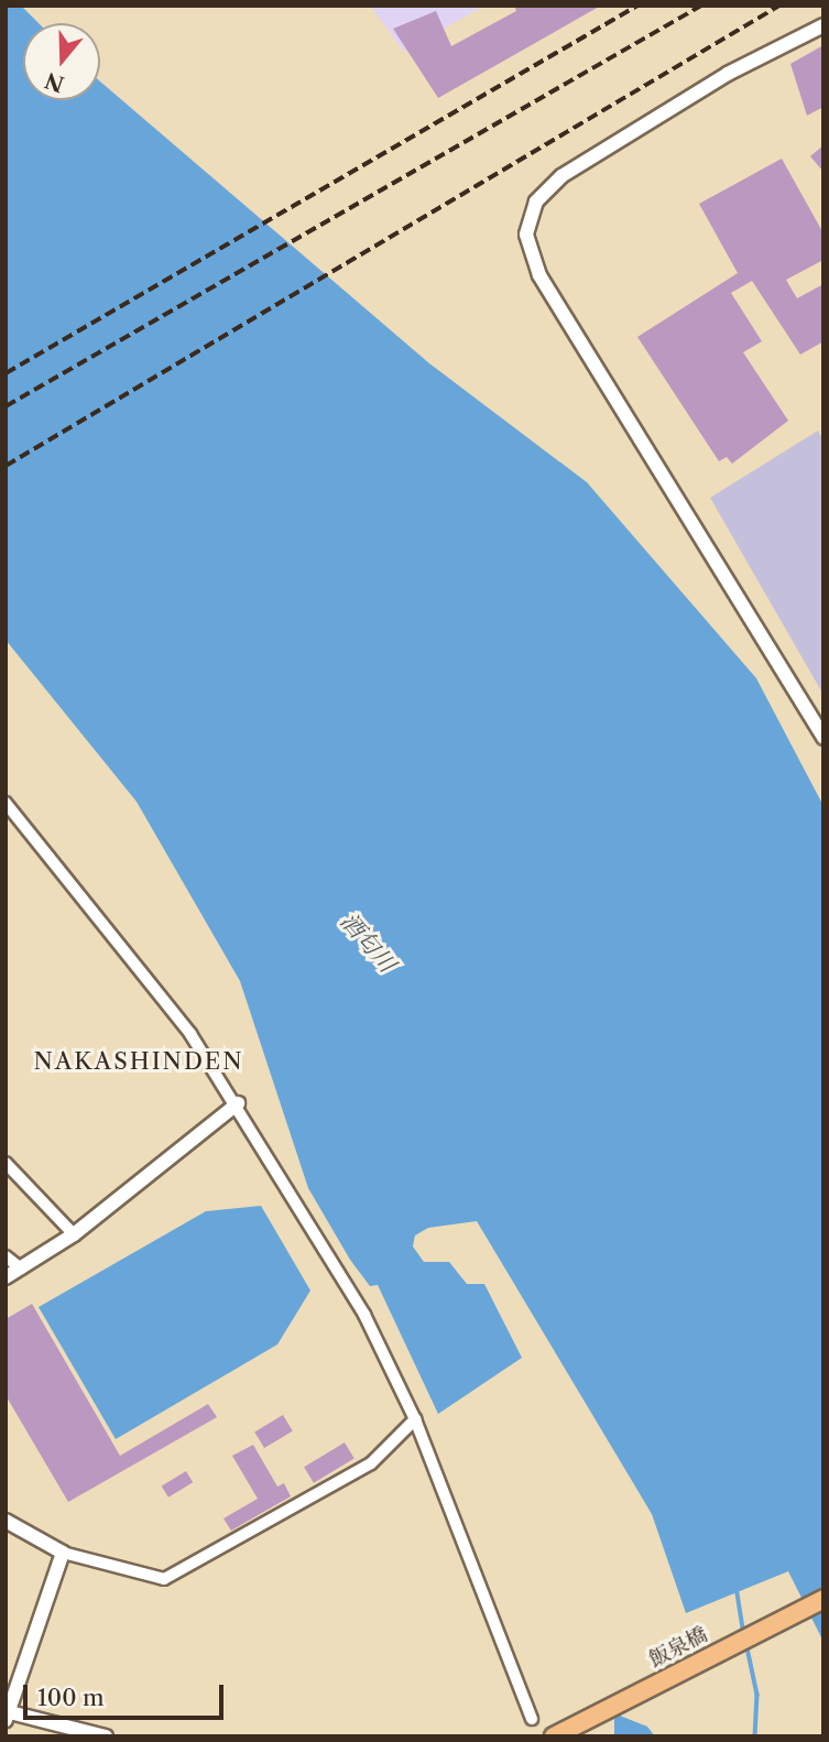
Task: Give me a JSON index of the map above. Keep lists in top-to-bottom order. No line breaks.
{"streets":{"highway":["飯泉橋"]},"districts":["NAKASHINDEN"],"water":["酒匂川"],"scale_bar":"100 m","north":"bottom"}
